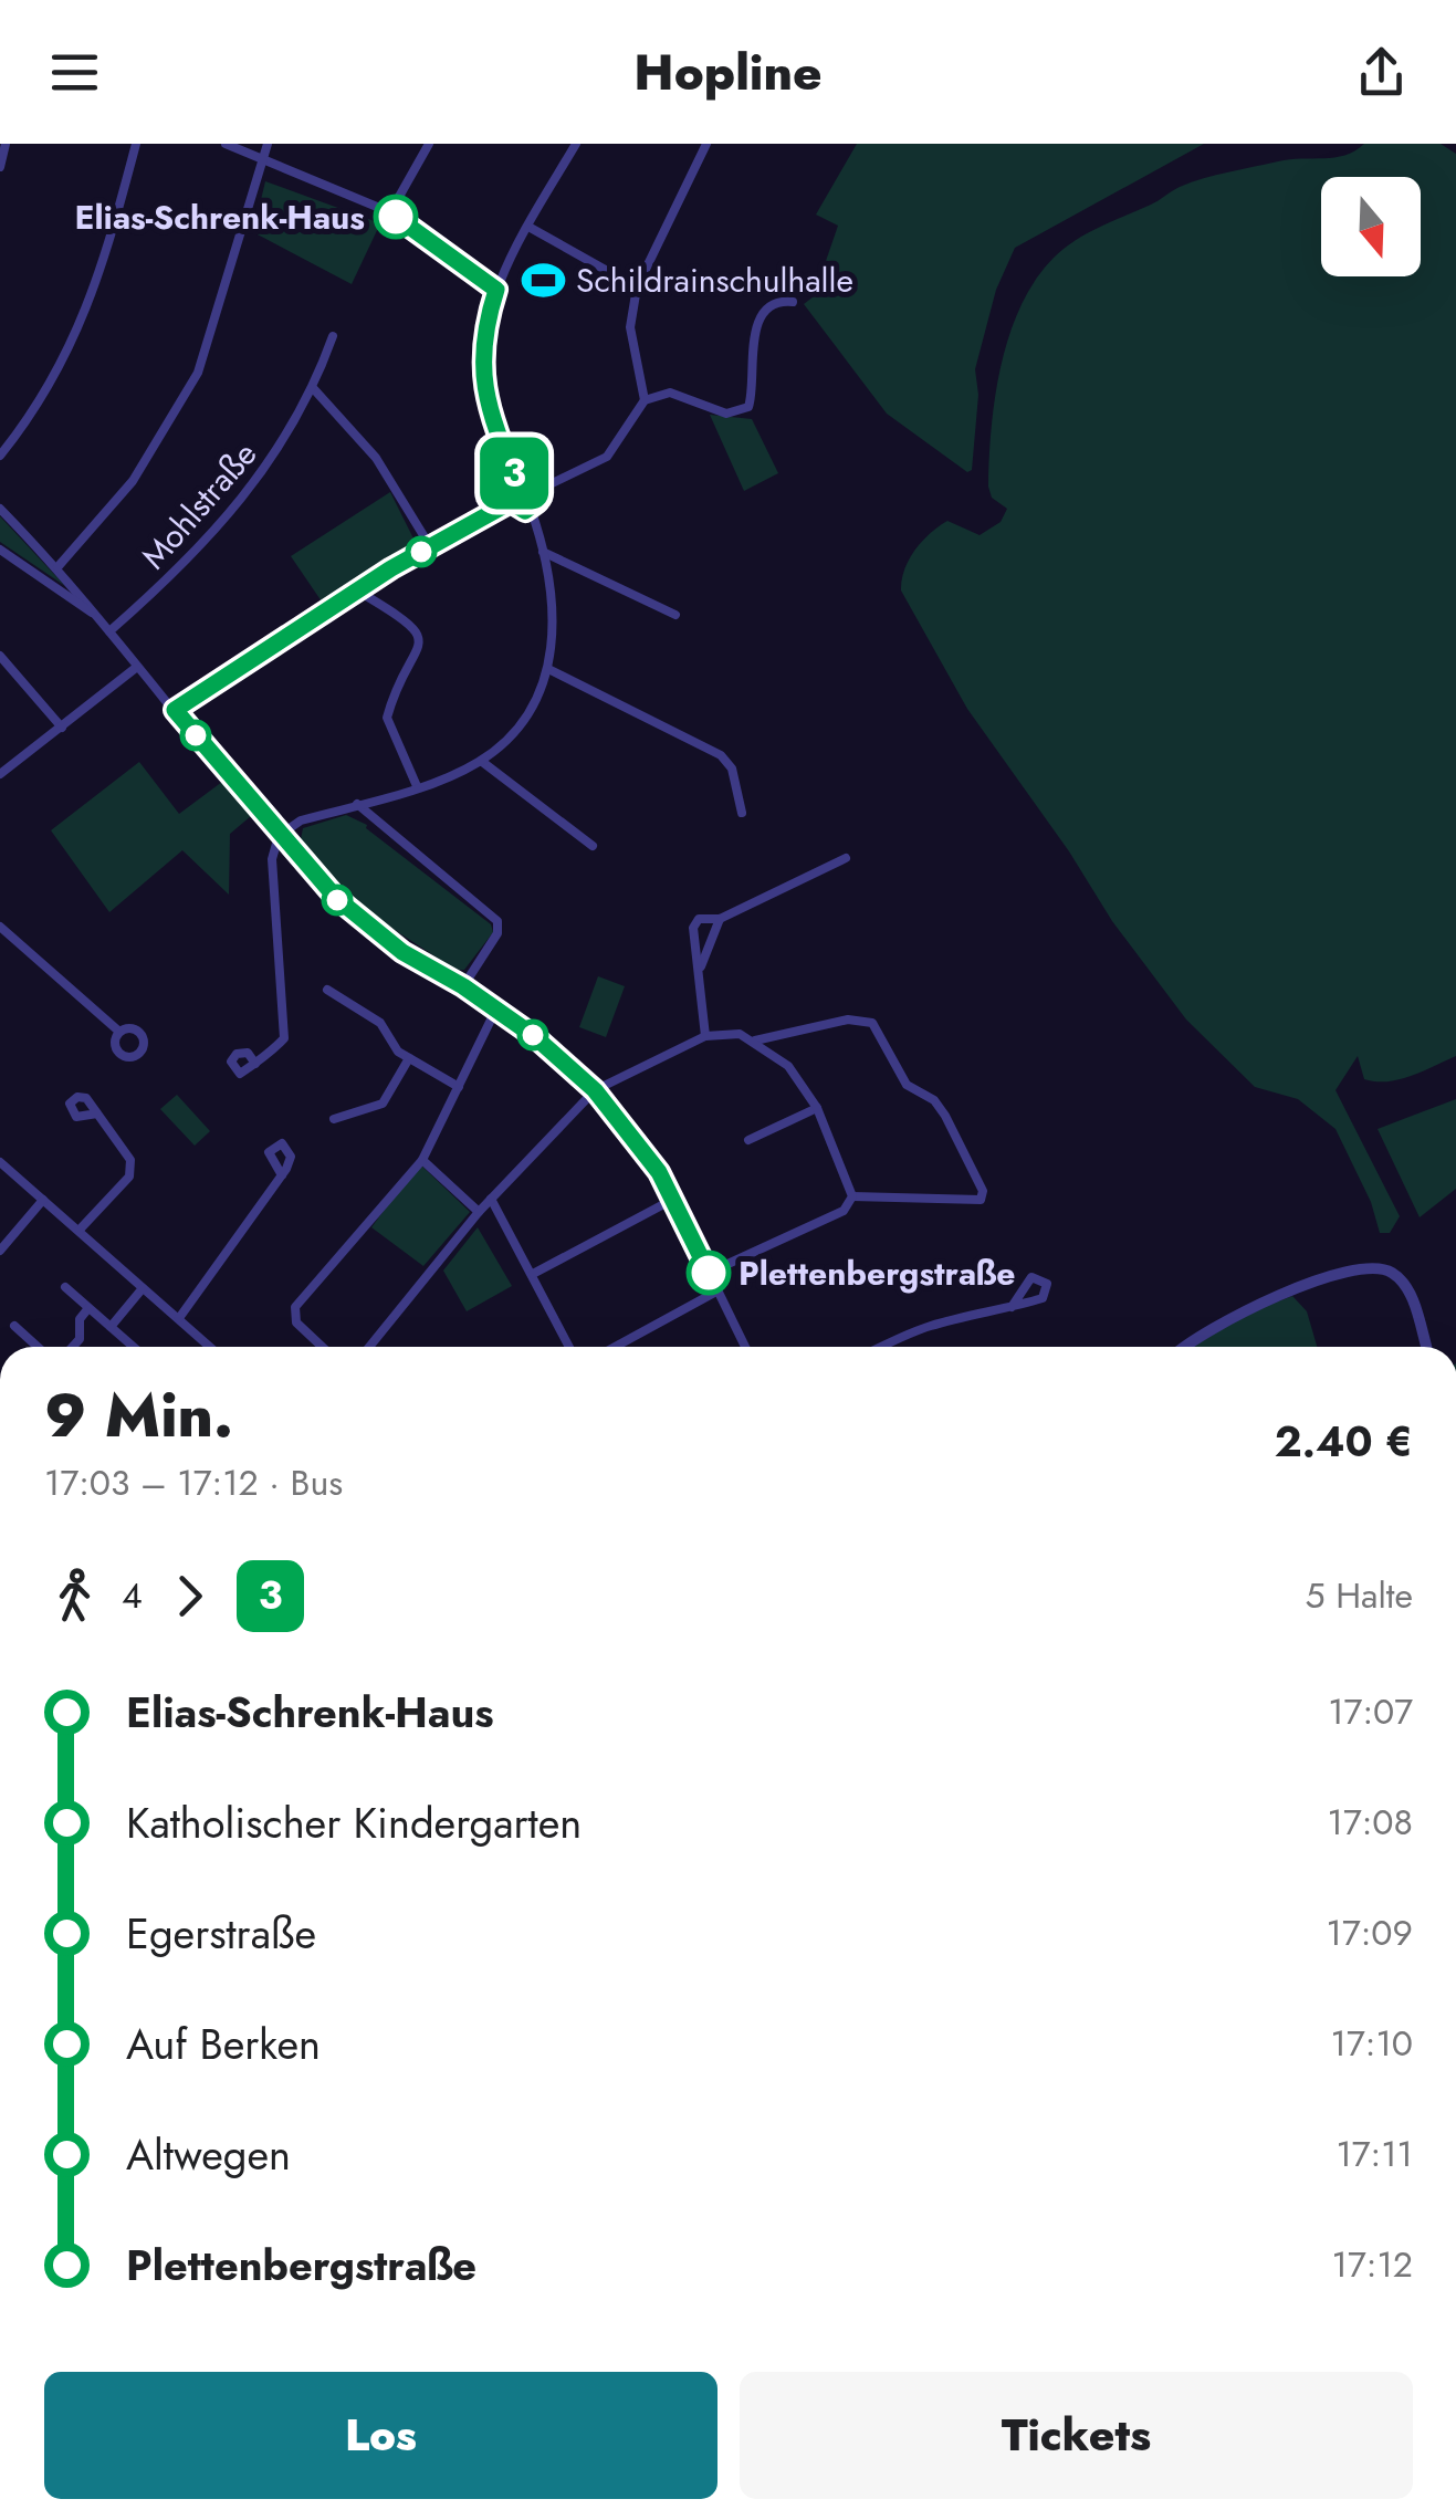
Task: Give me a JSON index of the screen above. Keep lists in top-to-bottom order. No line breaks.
{"streets":{"street":["Mohlstraße"]},"places":{"other":["Elias-Schrenk-Haus","Plettenbergstraße"],"sports":["Schildrainschulhalle"]},"lines":["bus line 3"],"north":"bottom","page":{"header":"Hopline","on_map":"3","heading":["9 Min.","17:03 – 17:12 · Bus","2.40 €"],"legs":["4","3","5 Halte"],"list":[{"name":"Elias-Schrenk-Haus","value":"17:07"},{"name":"Katholischer Kindergarten","value":"17:08"},{"name":"Egerstraße","value":"17:09"},{"name":"Auf Berken","value":"17:10"},{"name":"Altwegen","value":"17:11"},{"name":"Plettenbergstraße","value":"17:12"}],"buttons":["Los","Tickets"]}}
